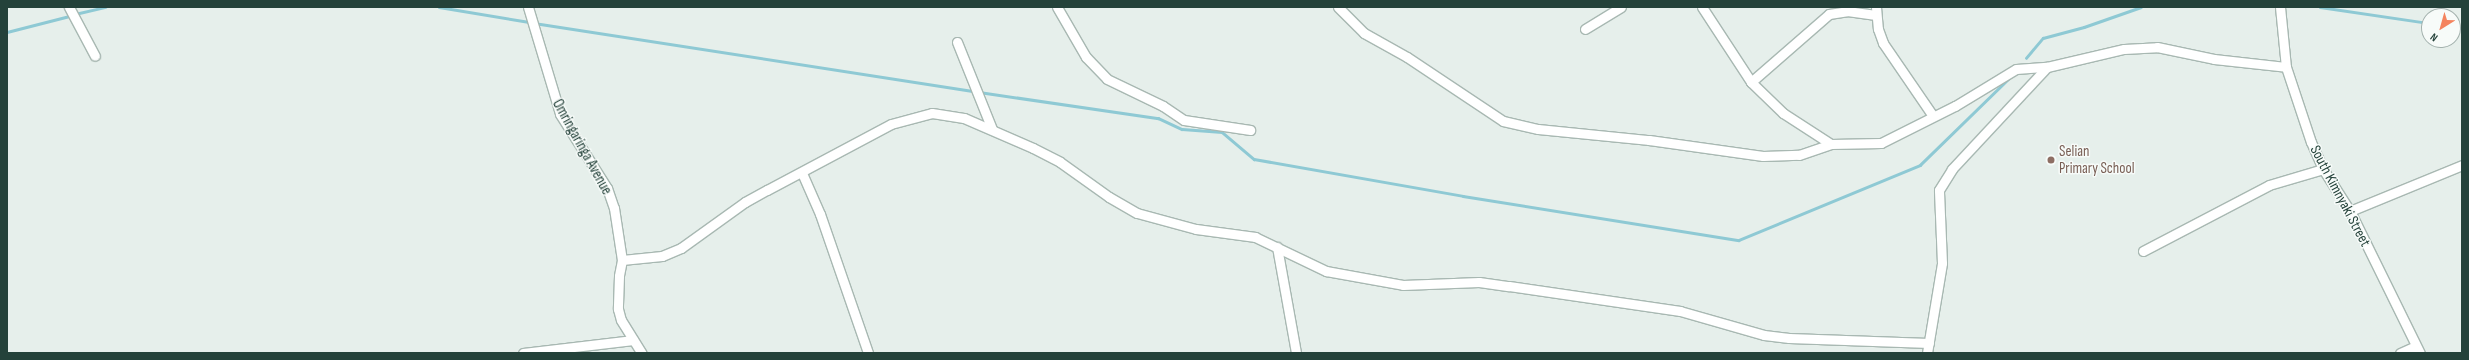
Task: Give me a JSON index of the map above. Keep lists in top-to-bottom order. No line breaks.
{"streets":{"street":["Omringaringa Avenue","South Kimnyaki Street"]},"places":["Selian Primary School"],"north":"bottom left"}
